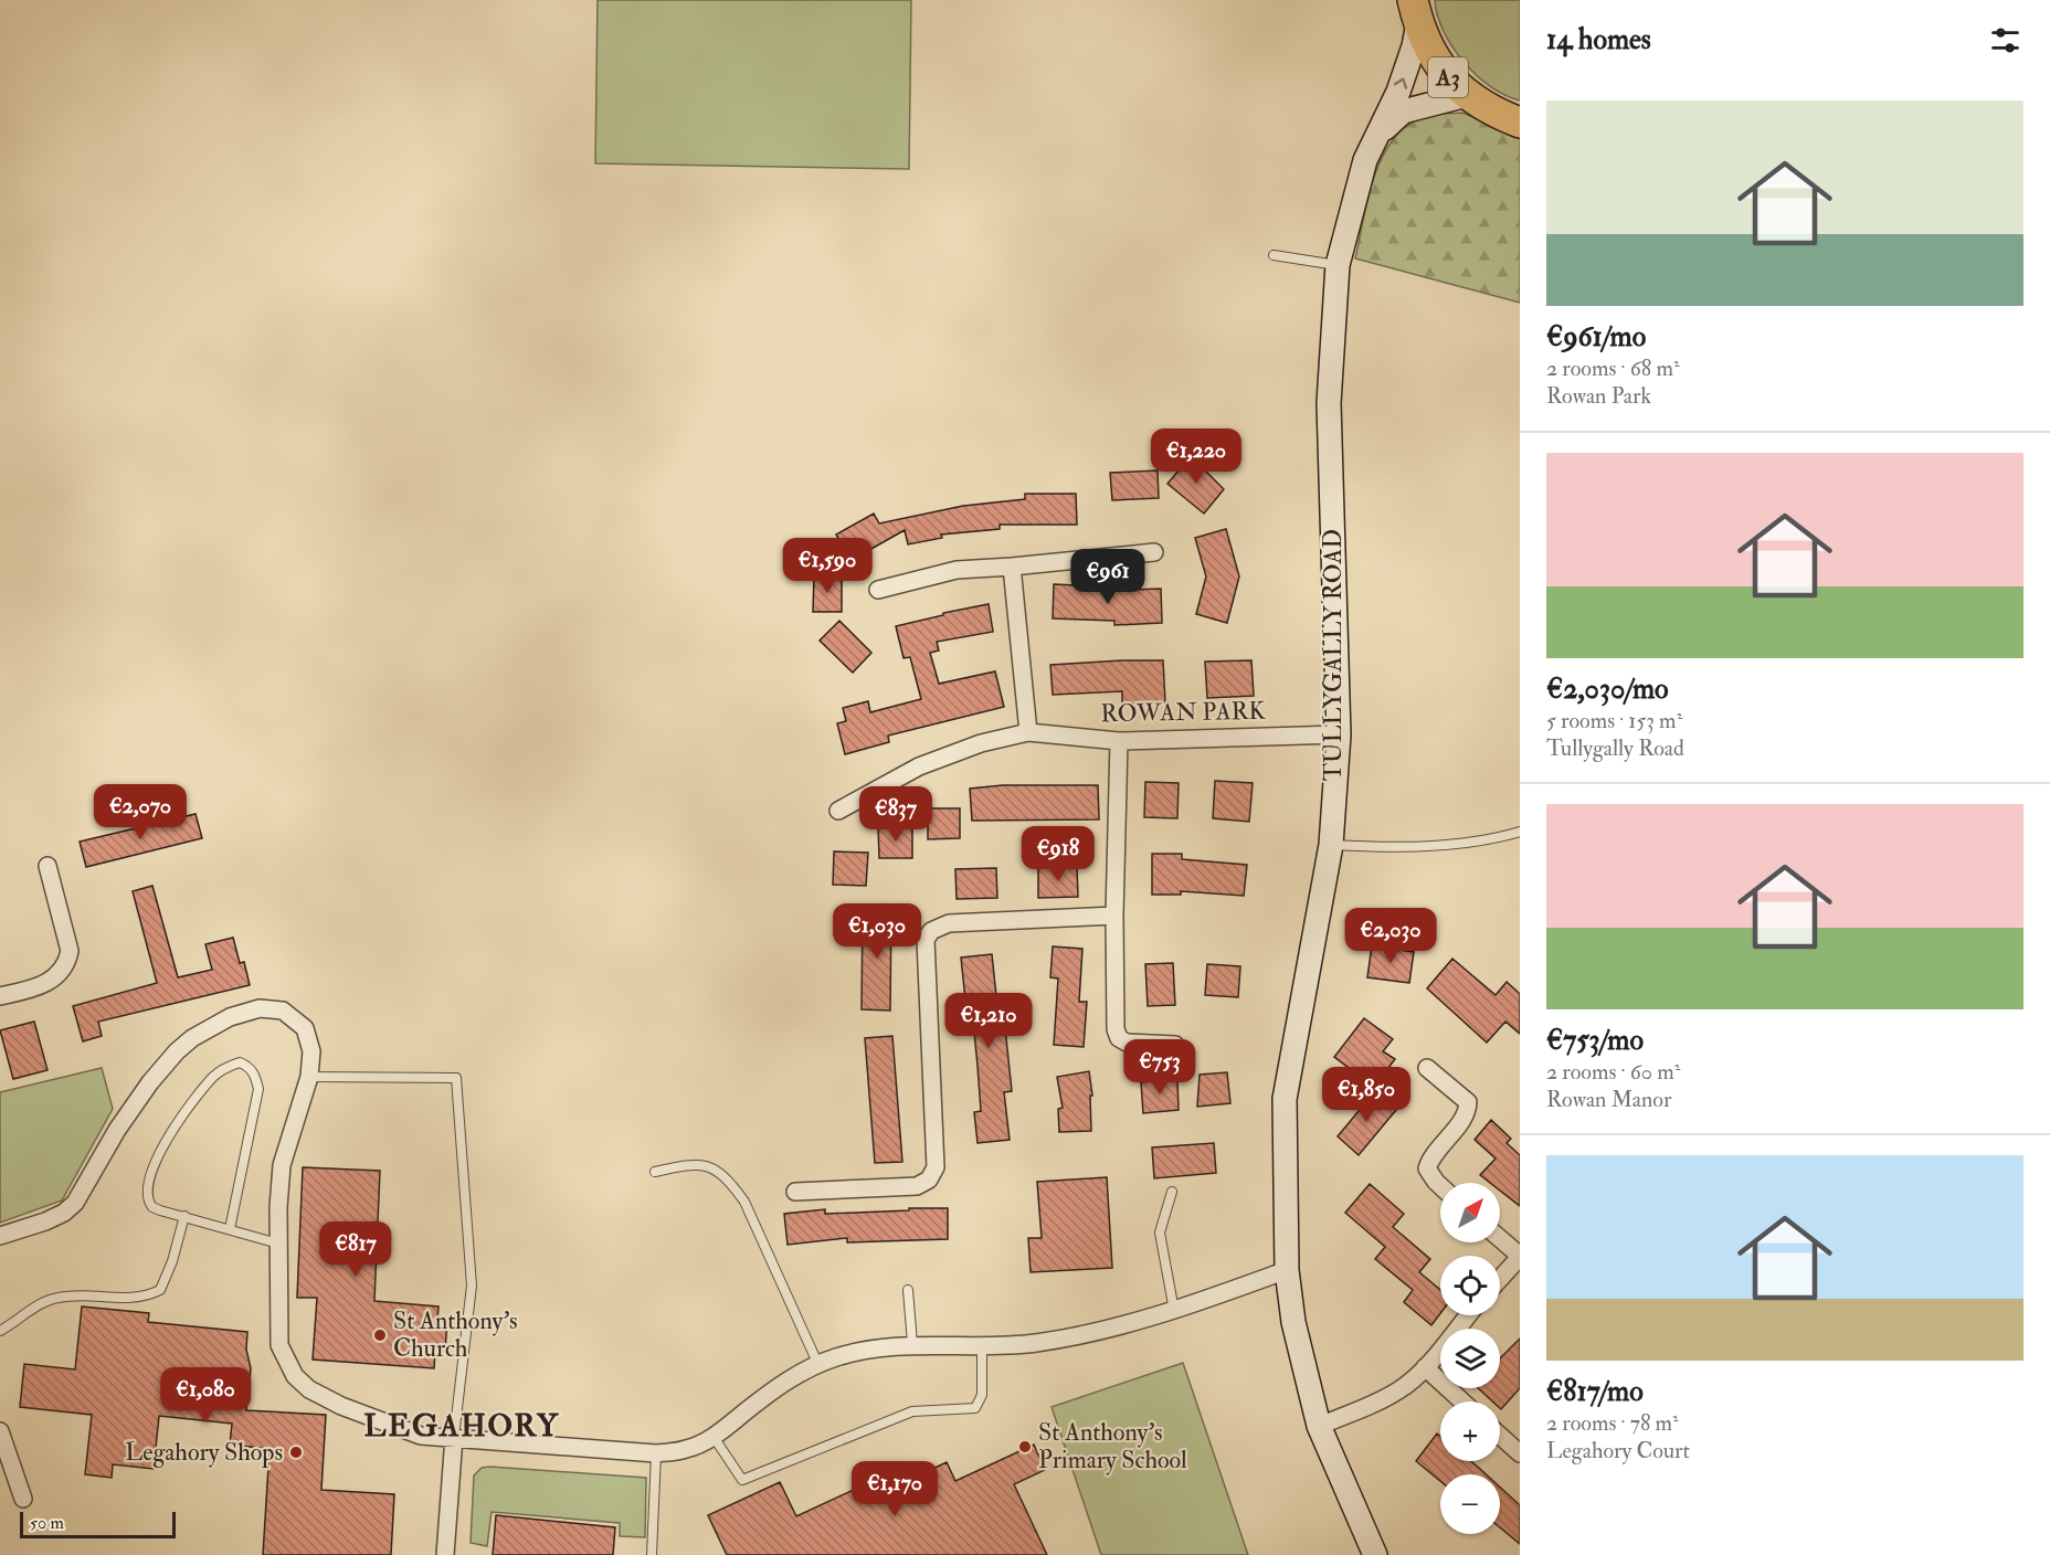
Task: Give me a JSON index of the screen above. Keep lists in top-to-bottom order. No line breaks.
{"streets":{"highway":["A3"],"street":["TULLYGALLY ROAD","ROWAN PARK"]},"crossings":[["A3","TULLYGALLY ROAD"],["TULLYGALLY ROAD","ROWAN PARK"]],"districts":["LEGAHORY"],"places":["St Anthony's Church","St Anthony's Primary School","Legahory Shops"],"scale_bar":"50 m","north":"top right","page":{"heading":"14 homes","list":[{"name":"€961/mo","note":"2 rooms · 68 m² · Rowan Park"},{"name":"€2,030/mo","note":"5 rooms · 153 m² · Tullygally Road"},{"name":"€753/mo","note":"2 rooms · 60 m² · Rowan Manor"},{"name":"€817/mo","note":"2 rooms · 78 m² · Legahory Court"}],"price":["€1,220","€1,590","€961","€2,070","€837","€918","€1,030","€2,030","€1,210","€753","€1,850","€817","€1,080","€1,170"],"map_buttons":["+","−"],"scale":"50 m"}}
